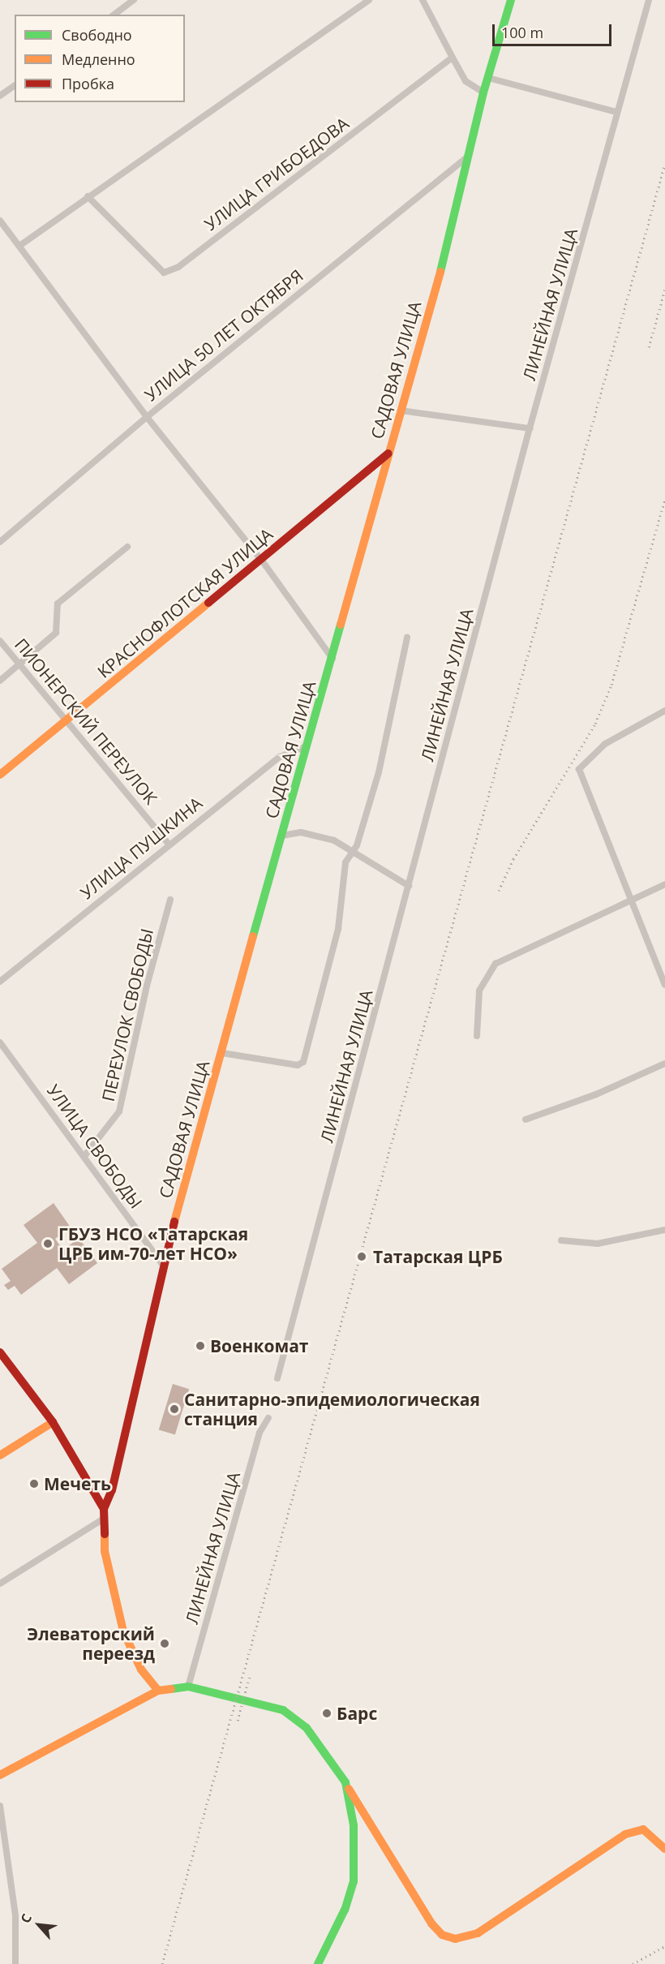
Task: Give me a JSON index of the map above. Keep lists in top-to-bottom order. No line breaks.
{"streets":{"street":["УЛИЦА ГРИБОЕДОВА","ЛИНЕЙНАЯ УЛИЦА","УЛИЦА 50 ЛЕТ ОКТЯБРЯ","САДОВАЯ УЛИЦА","КРАСНОФЛОТСКАЯ УЛИЦА","ПИОНЕРСКИЙ ПЕРЕУЛОК","УЛИЦА ПУШКИНА","ПЕРЕУЛОК СВОБОДЫ","УЛИЦА СВОБОДЫ"]},"crossings":[["УЛИЦА 50 ЛЕТ ОКТЯБРЯ","САДОВАЯ УЛИЦА"],["САДОВАЯ УЛИЦА","КРАСНОФЛОТСКАЯ УЛИЦА"],["САДОВАЯ УЛИЦА","УЛИЦА ПУШКИНА"],["САДОВАЯ УЛИЦА","УЛИЦА СВОБОДЫ"],["КРАСНОФЛОТСКАЯ УЛИЦА","ПИОНЕРСКИЙ ПЕРЕУЛОК"],["ПИОНЕРСКИЙ ПЕРЕУЛОК","УЛИЦА ПУШКИНА"],["ПЕРЕУЛОК СВОБОДЫ","УЛИЦА СВОБОДЫ"]],"places":["ГБУЗ НСО «Татарская ЦРБ им-70-лет НСО»","Татарская ЦРБ","Военкомат","Санитарно-эпидемиологическая станция","Мечеть","Элеваторский переезд","Барс"],"legend":["Свободно","Медленно","Пробка"],"scale_bar":"100 m","north":"top left"}
